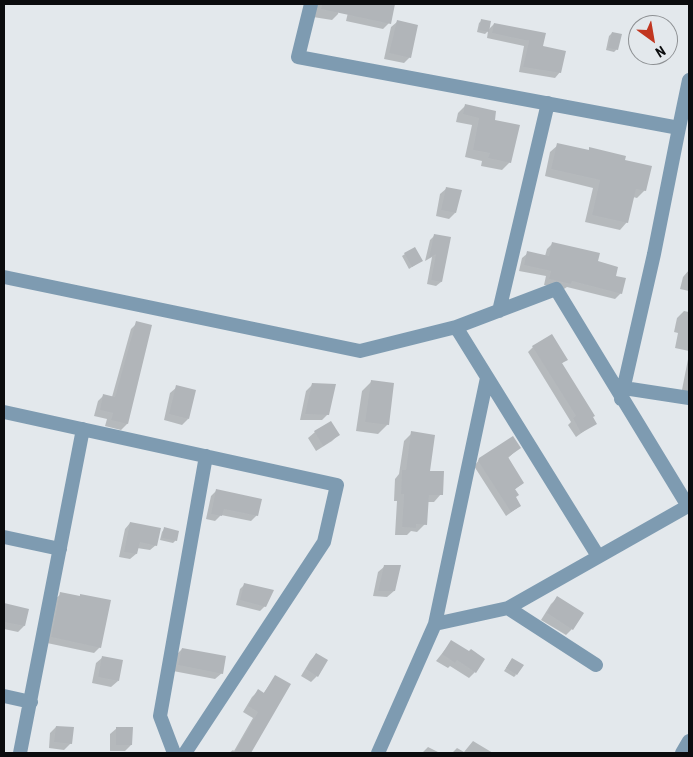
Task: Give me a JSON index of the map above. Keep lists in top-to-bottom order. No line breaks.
{"north":"bottom right"}
